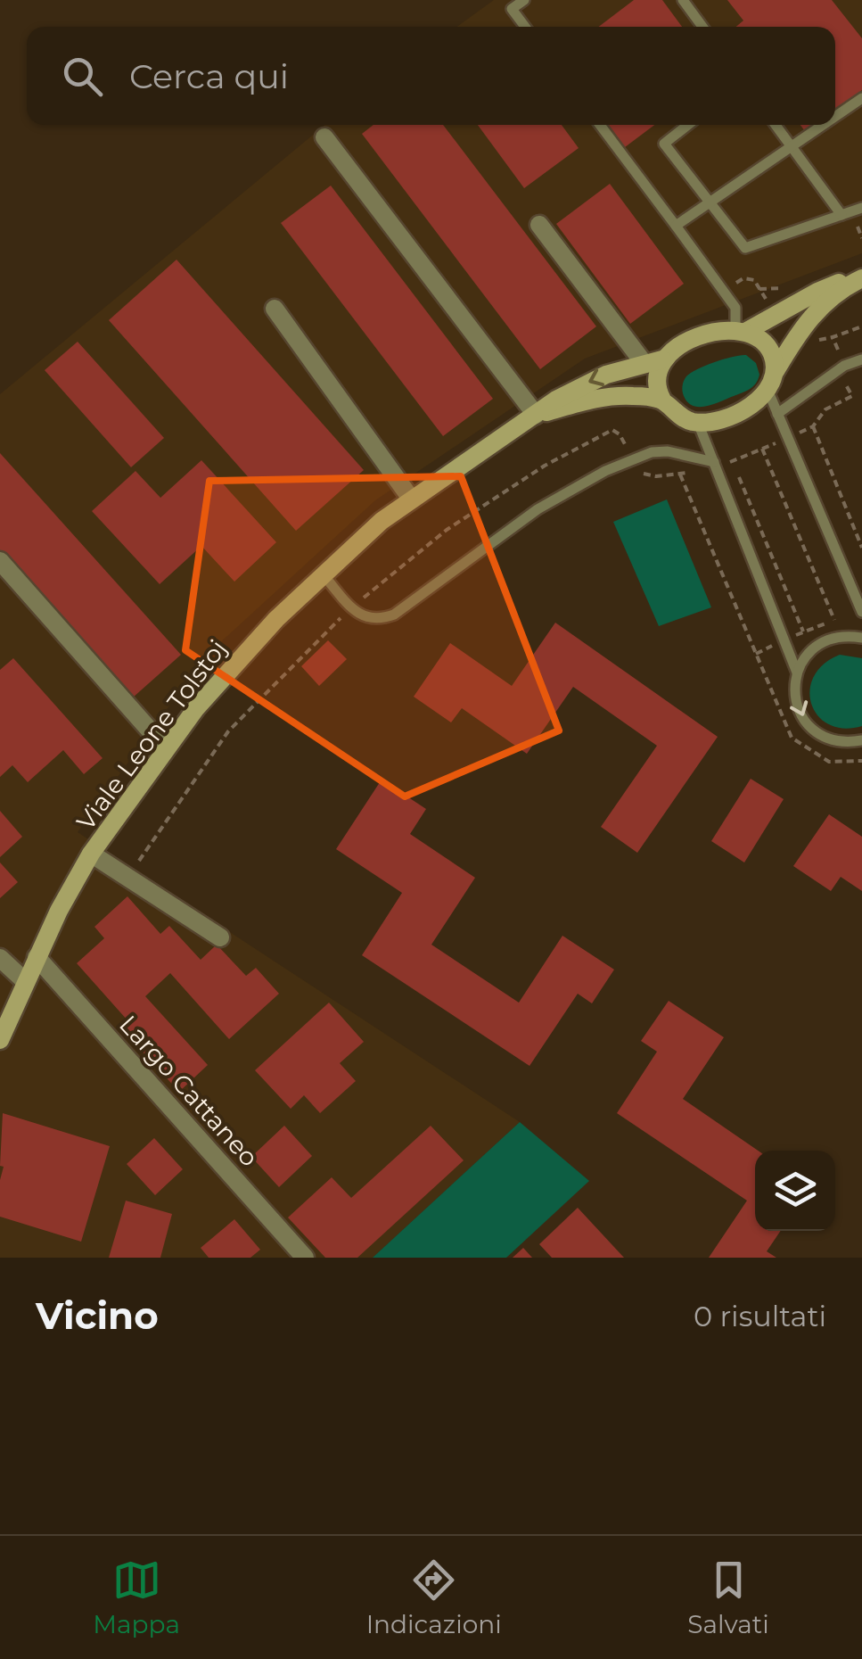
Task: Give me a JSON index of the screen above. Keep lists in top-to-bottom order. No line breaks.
{"streets":{"street":["Viale Leone Tolstoj","Largo Cattaneo"]},"crossings":[["Viale Leone Tolstoj","Largo Cattaneo"]],"page":{"search":"Cerca qui","heading":["Vicino","0 risultati"],"nav":["Mappa","Indicazioni","Salvati"]}}
